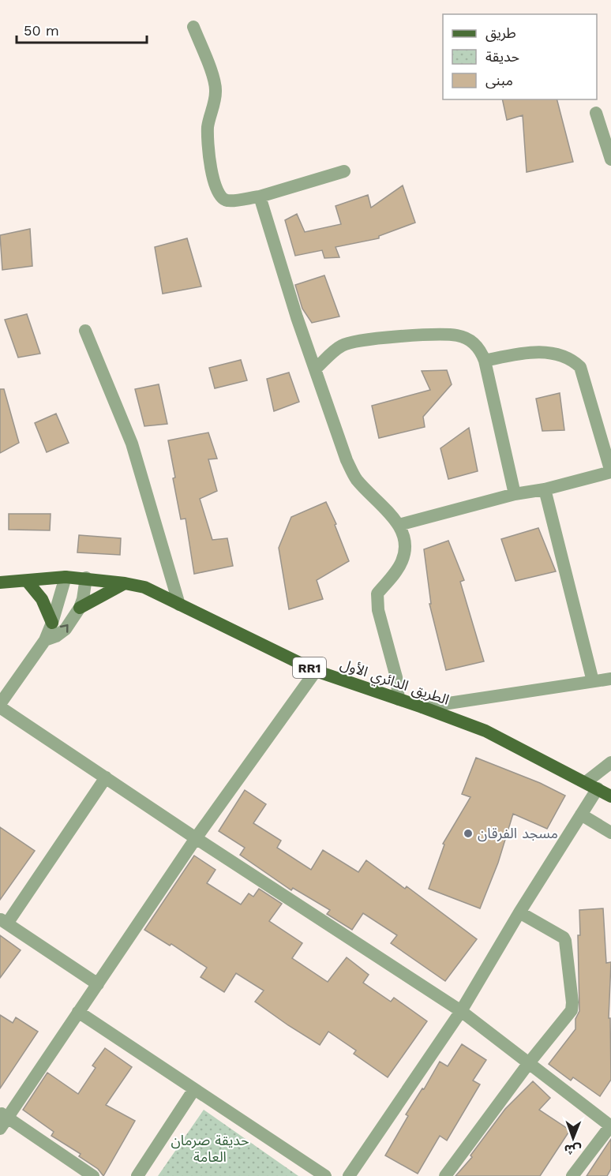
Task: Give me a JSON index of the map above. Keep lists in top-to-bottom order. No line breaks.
{"streets":{"main road":["RR1","الطريق الدائري الأول"]},"parks":["حديقة صرمان العامة"],"places":["مسجد الفرقان"],"legend":["طريق","حديقة","مبنى"],"scale_bar":"50 m","north":"bottom"}
